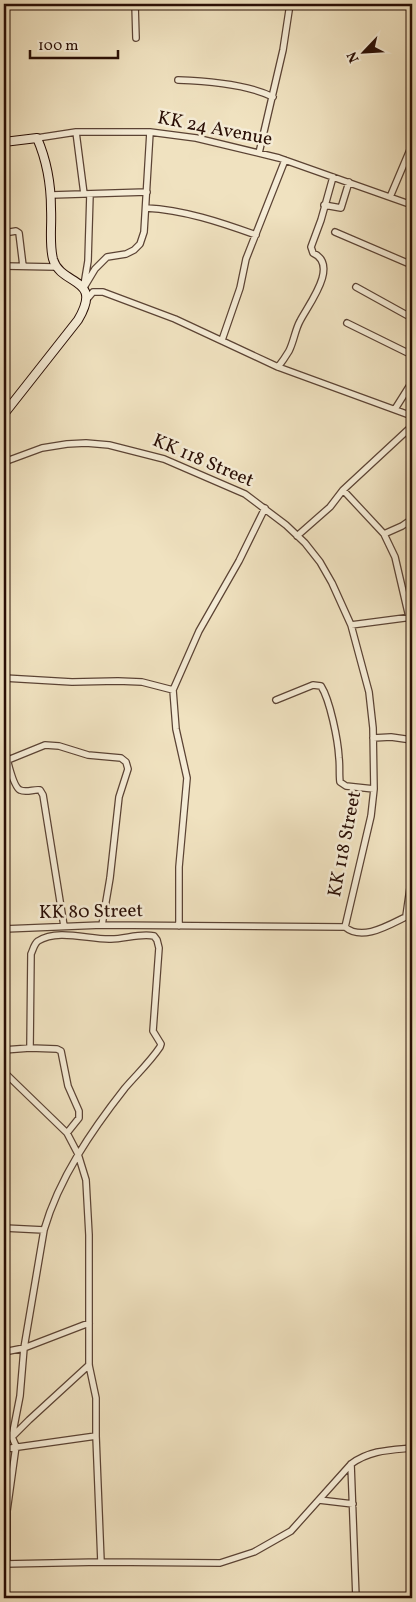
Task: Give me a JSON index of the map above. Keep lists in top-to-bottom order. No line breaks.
{"streets":{"street":["KK 24 Avenue","KK 118 Street","KK 80 Street"]},"crossings":[["KK 118 Street","KK 80 Street"]],"scale_bar":"100 m","north":"bottom left"}
